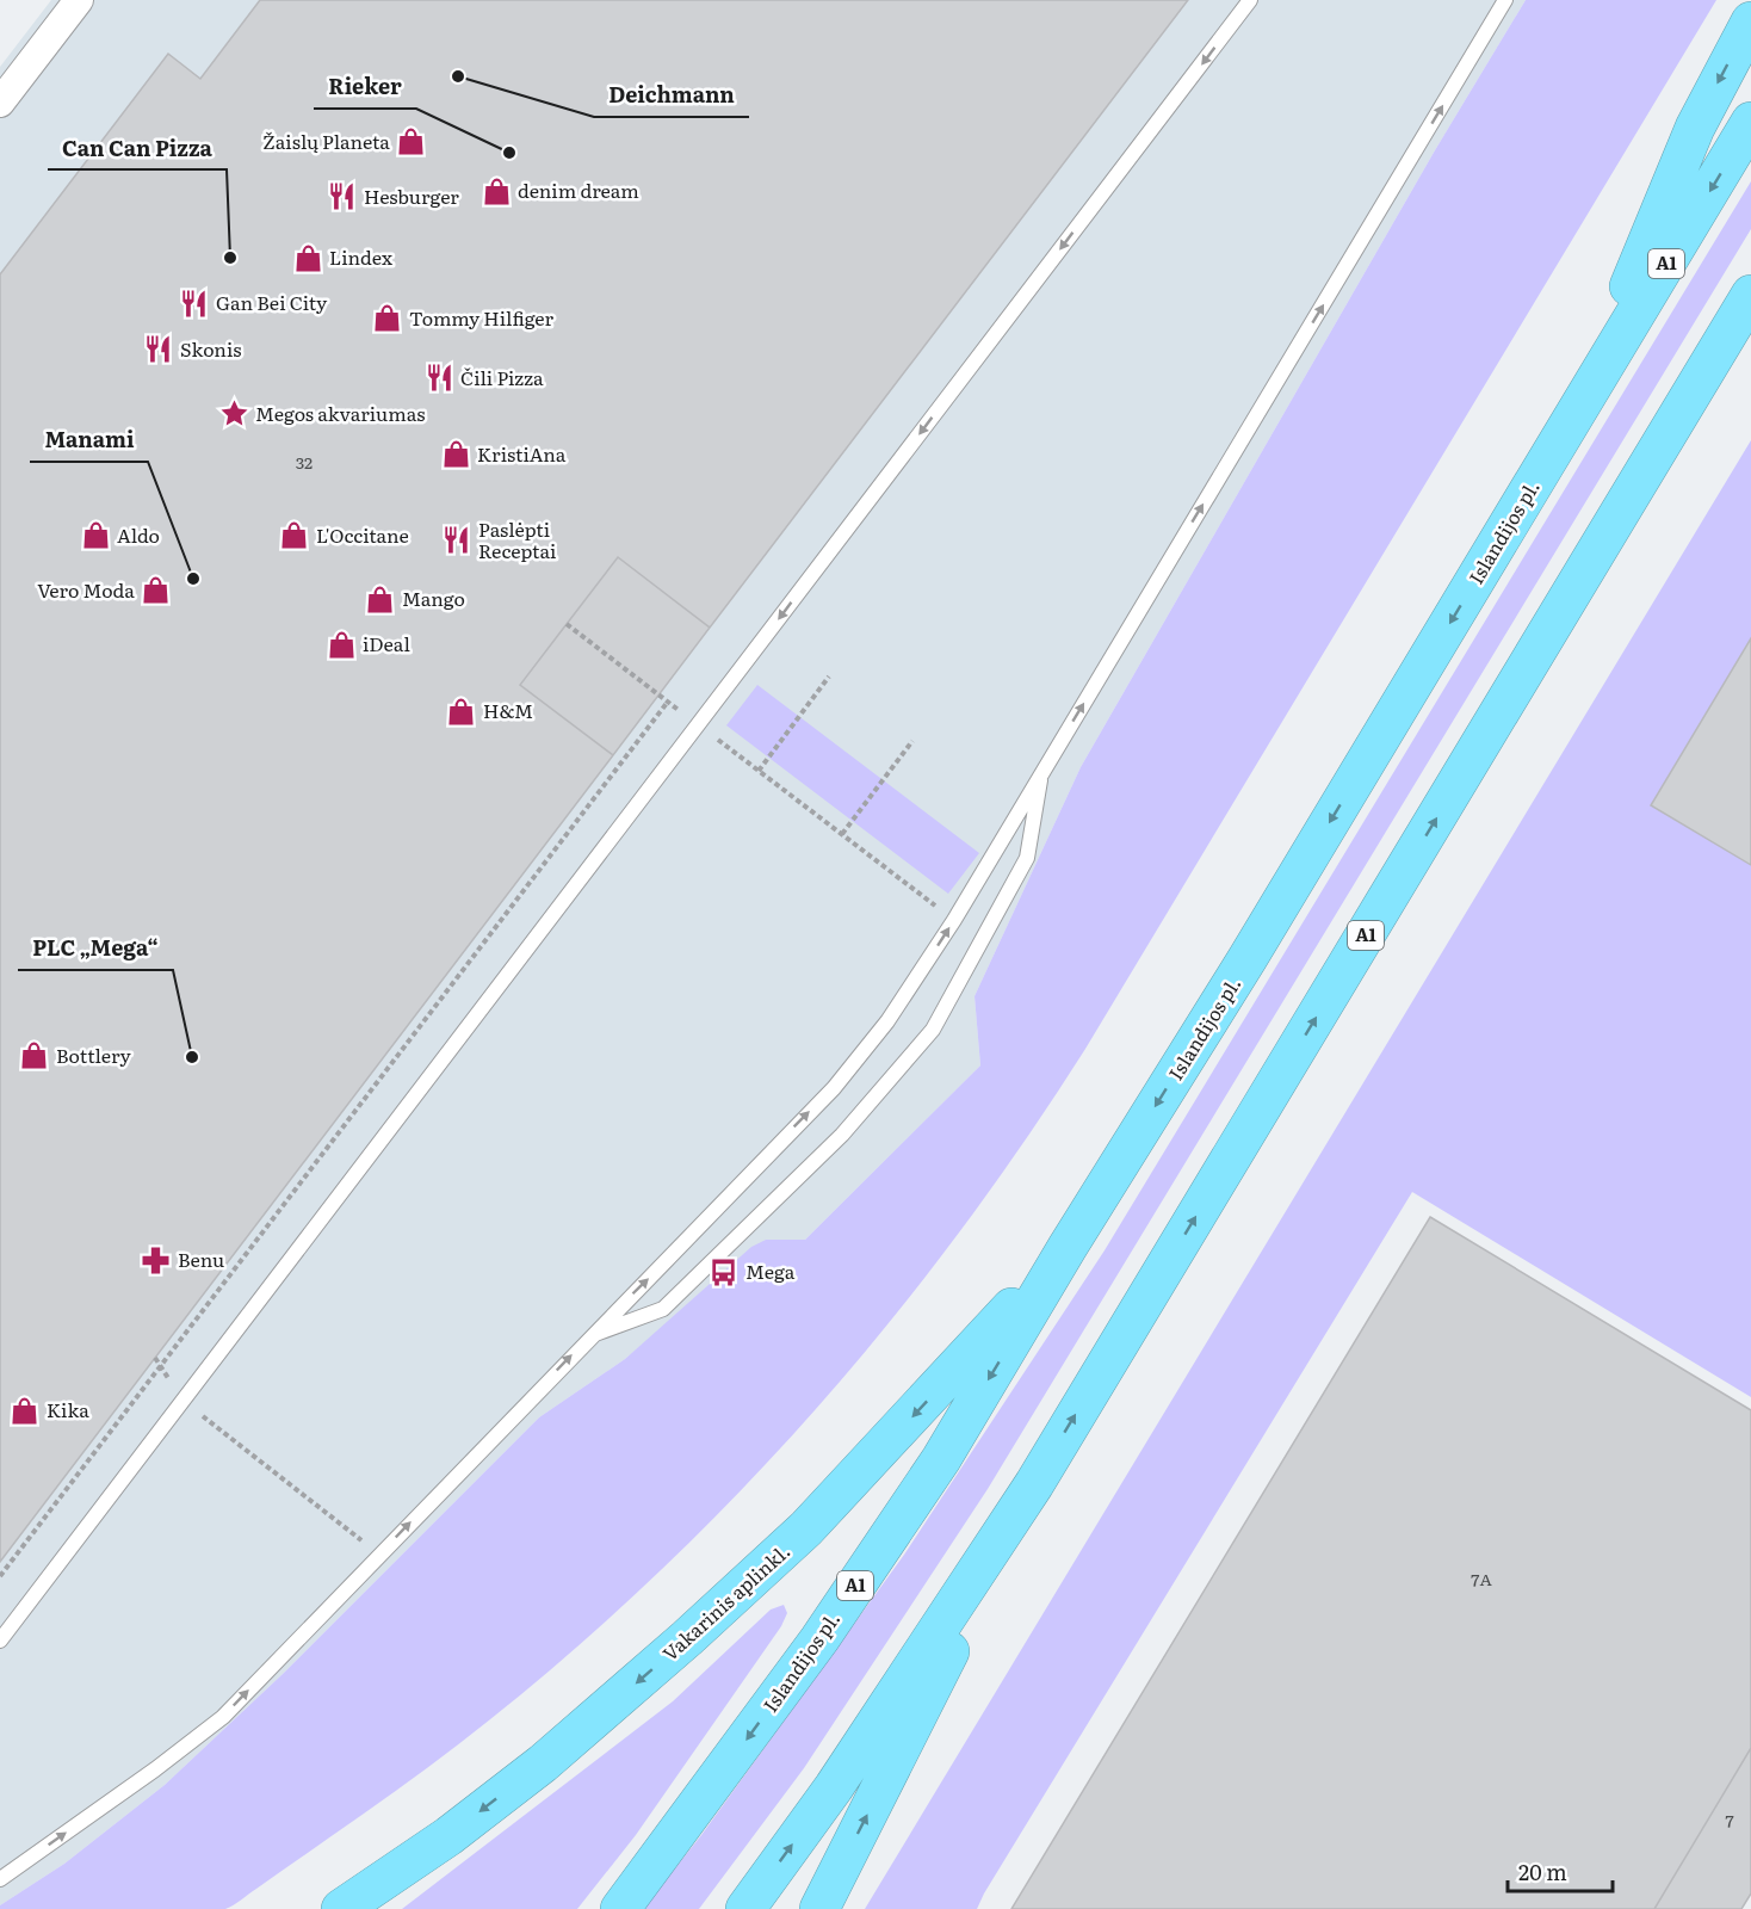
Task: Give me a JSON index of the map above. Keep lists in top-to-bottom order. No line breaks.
{"streets":{"highway":["A1","Islandijos pl.","Vakarinis aplinkl."]},"crossings":[["Islandijos pl.","Vakarinis aplinkl."]],"places":{"other":["Deichmann","Rieker","Can Can Pizza","Manami","PLC „Mega“"],"shop":["Žaislų Planeta","denim dream","Lindex","Tommy Hilfiger","KristiAna","Aldo","L'Occitane","Vero Moda","Mango","iDeal","H&M","Bottlery","Kika"],"restaurant":["Hesburger","Gan Bei City","Skonis","Čili Pizza","Paslėpti Receptai"],"place":["Megos akvariumas"],"pharmacy":["Benu"],"bus stop":["Mega"]},"house_numbers":["32","7A","7"],"scale_bar":"20 m"}
